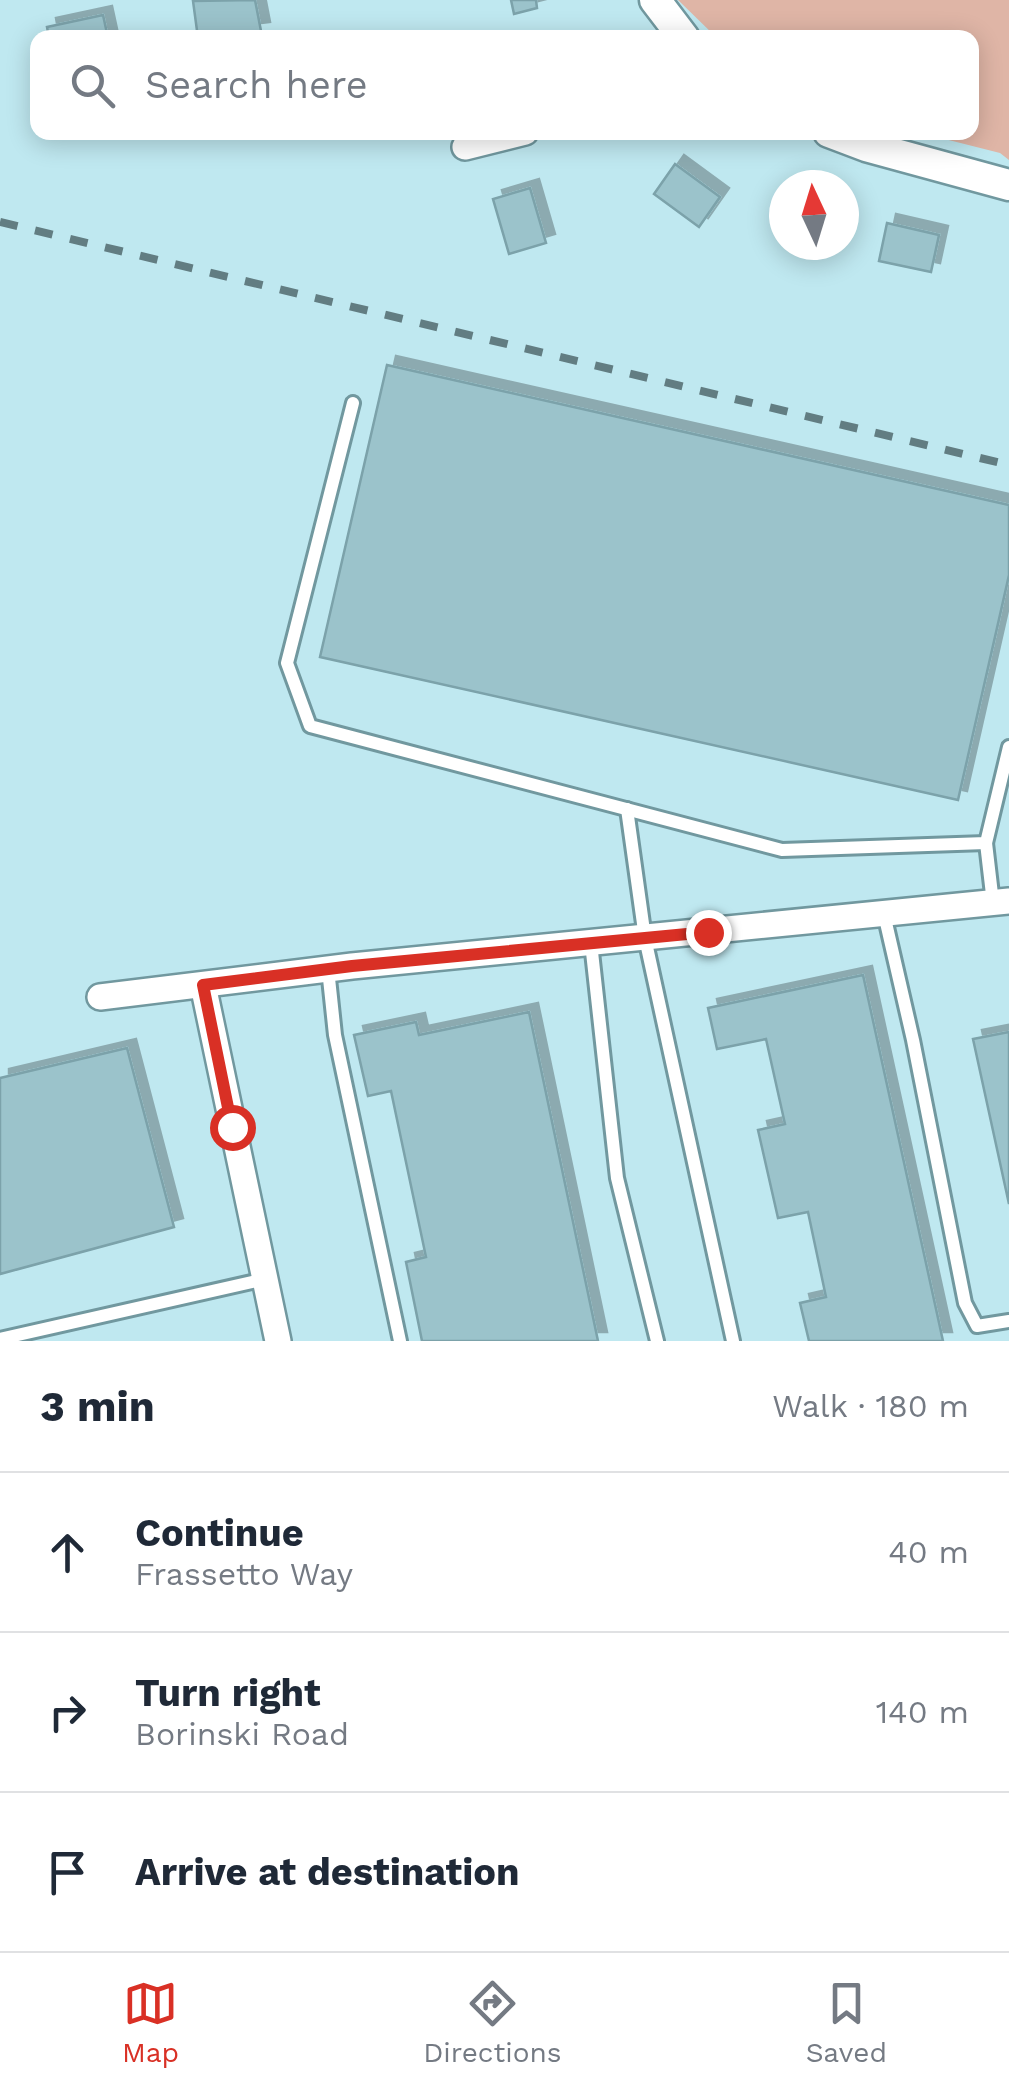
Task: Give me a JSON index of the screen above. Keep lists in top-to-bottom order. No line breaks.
{"north":"top","page":{"search":"Search here","heading":["3 min","Walk · 180 m"],"list":[["Continue","Frassetto Way","40 m"],["Turn right","Borinski Road","140 m"],"Arrive at destination"],"nav":["Map","Directions","Saved"]}}
